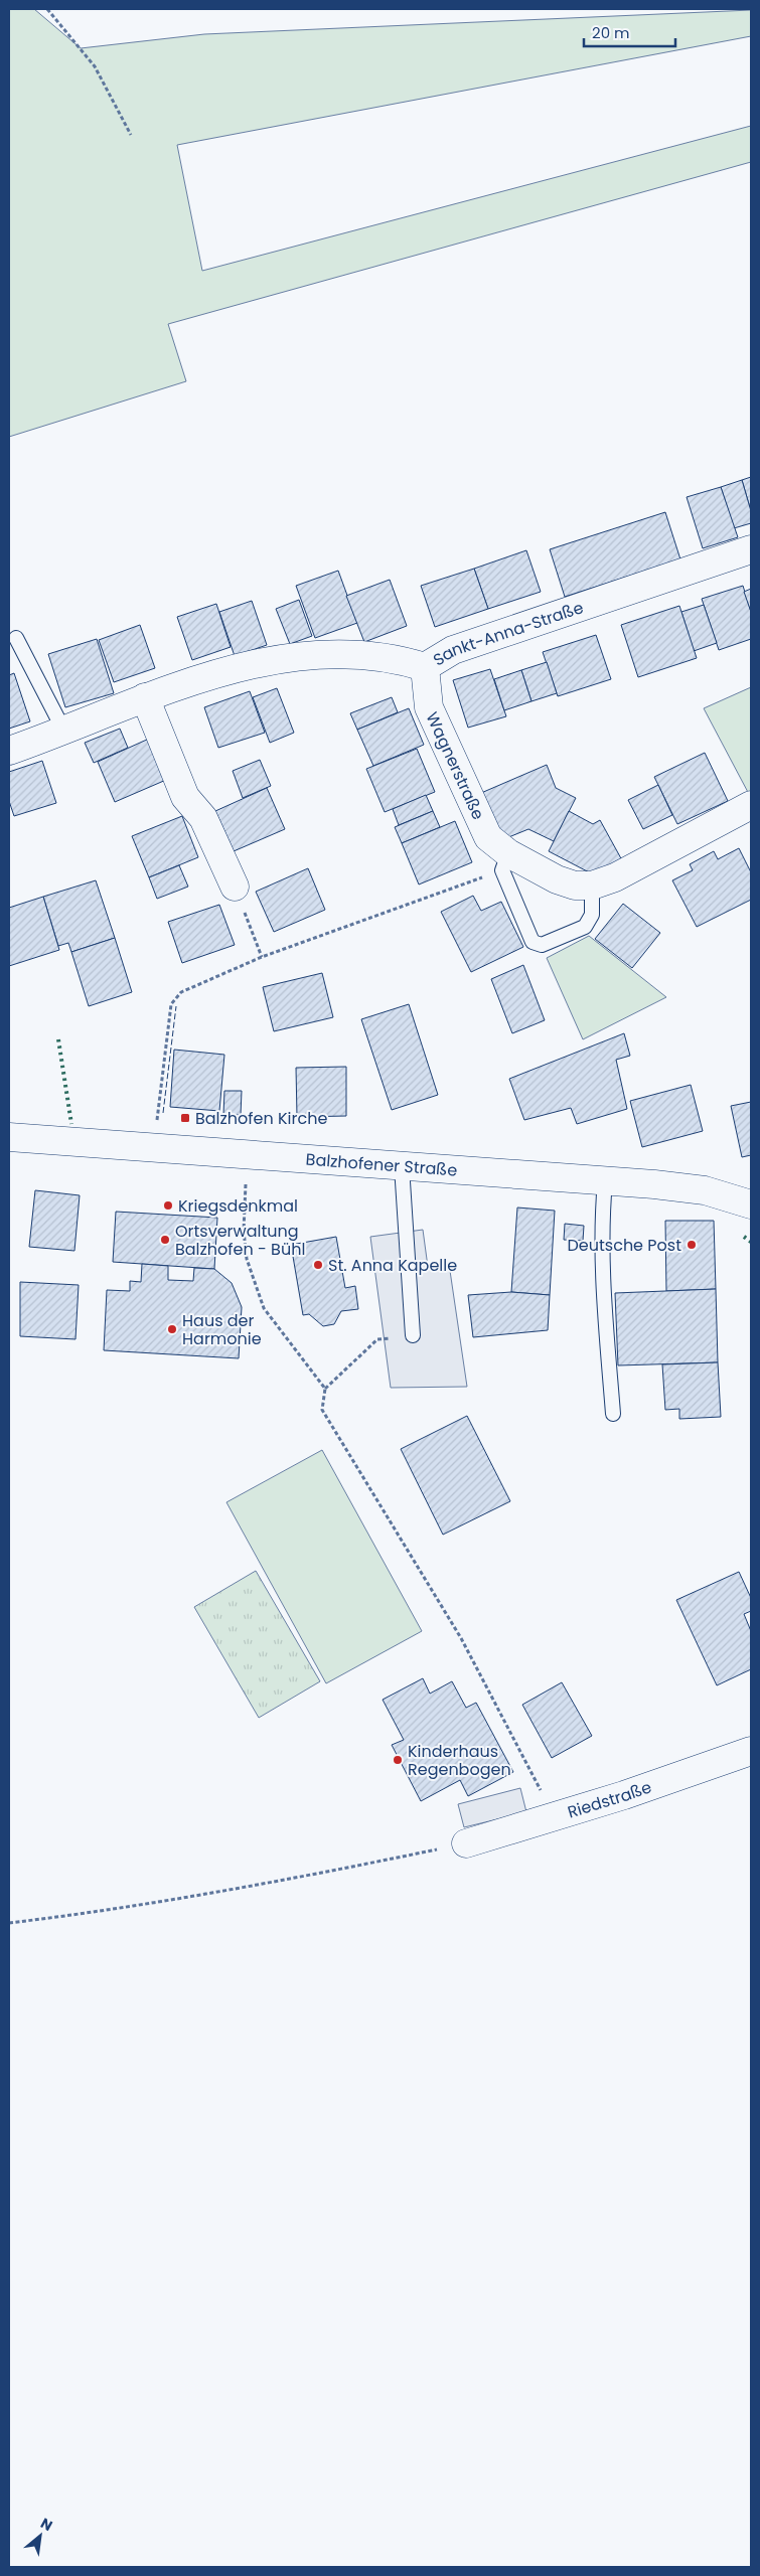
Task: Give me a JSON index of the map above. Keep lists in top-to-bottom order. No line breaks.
{"streets":{"street":["Sankt-Anna-Straße","Wagnerstraße","Balzhofener Straße","Riedstraße"]},"crossings":[["Sankt-Anna-Straße","Wagnerstraße"]],"places":{"transit":["Balzhofen Kirche"],"other":["Kriegsdenkmal","Ortsverwaltung Balzhofen - Bühl","Deutsche Post","St. Anna Kapelle","Haus der Harmonie","Kinderhaus Regenbogen"]},"scale_bar":"20 m","north":"top right"}
